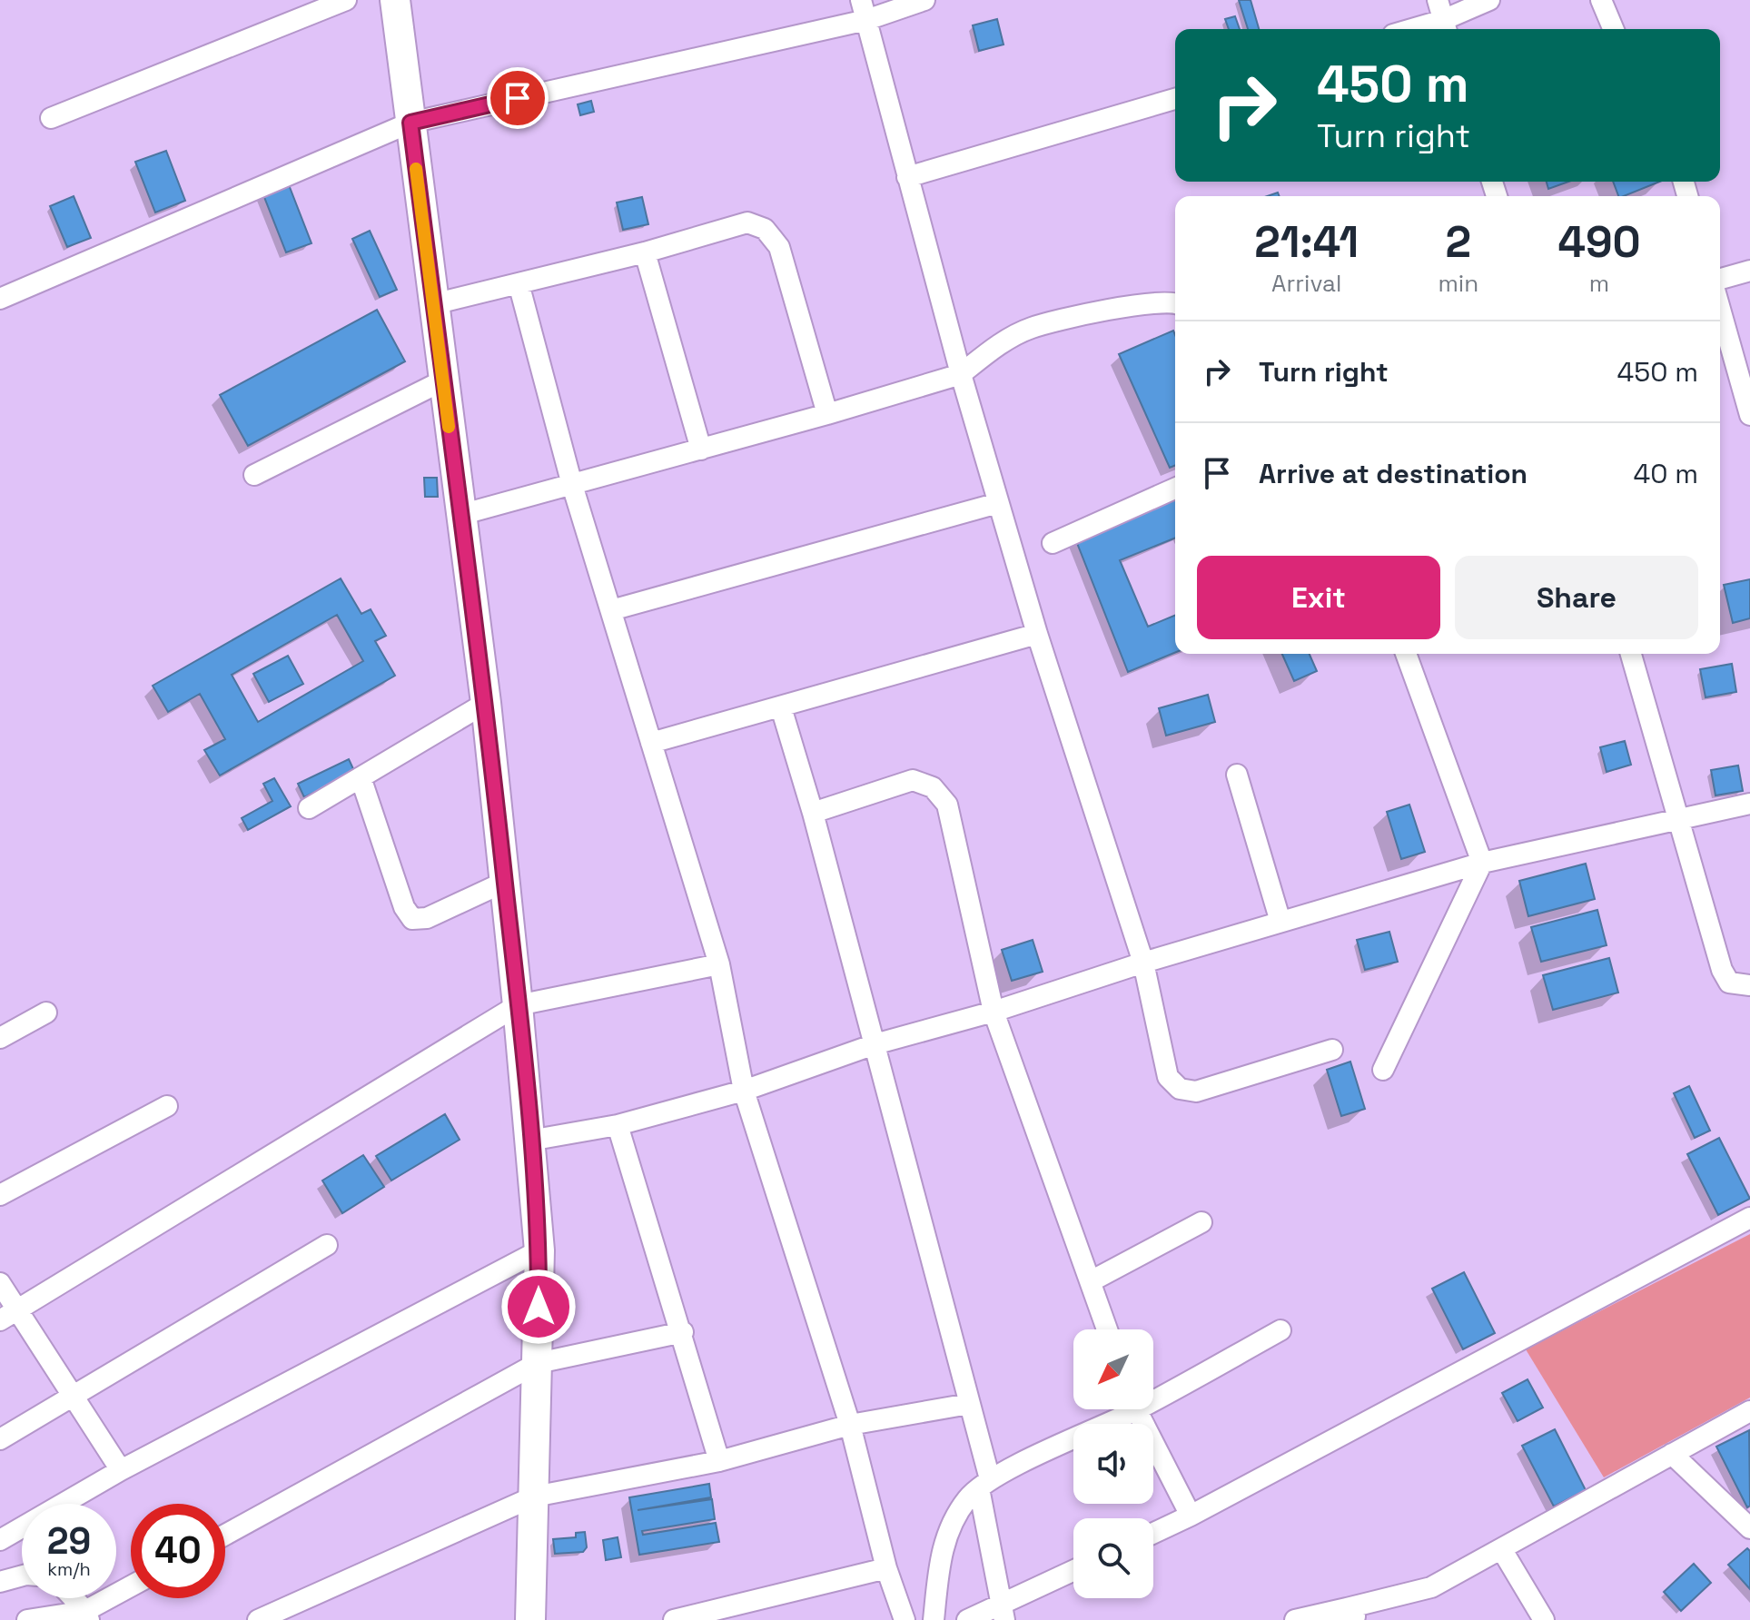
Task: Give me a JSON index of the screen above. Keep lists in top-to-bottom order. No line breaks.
{"north":"bottom left","page":{"turn":["450 m","Turn right"],"eta":["21:41","Arrival","2","min","490","m"],"list":[{"name":"Turn right","value":"450 m"},{"name":"Arrive at destination","value":"40 m"}],"buttons":["Exit","Share"],"speed":"29 km/h","limit":"40"}}
